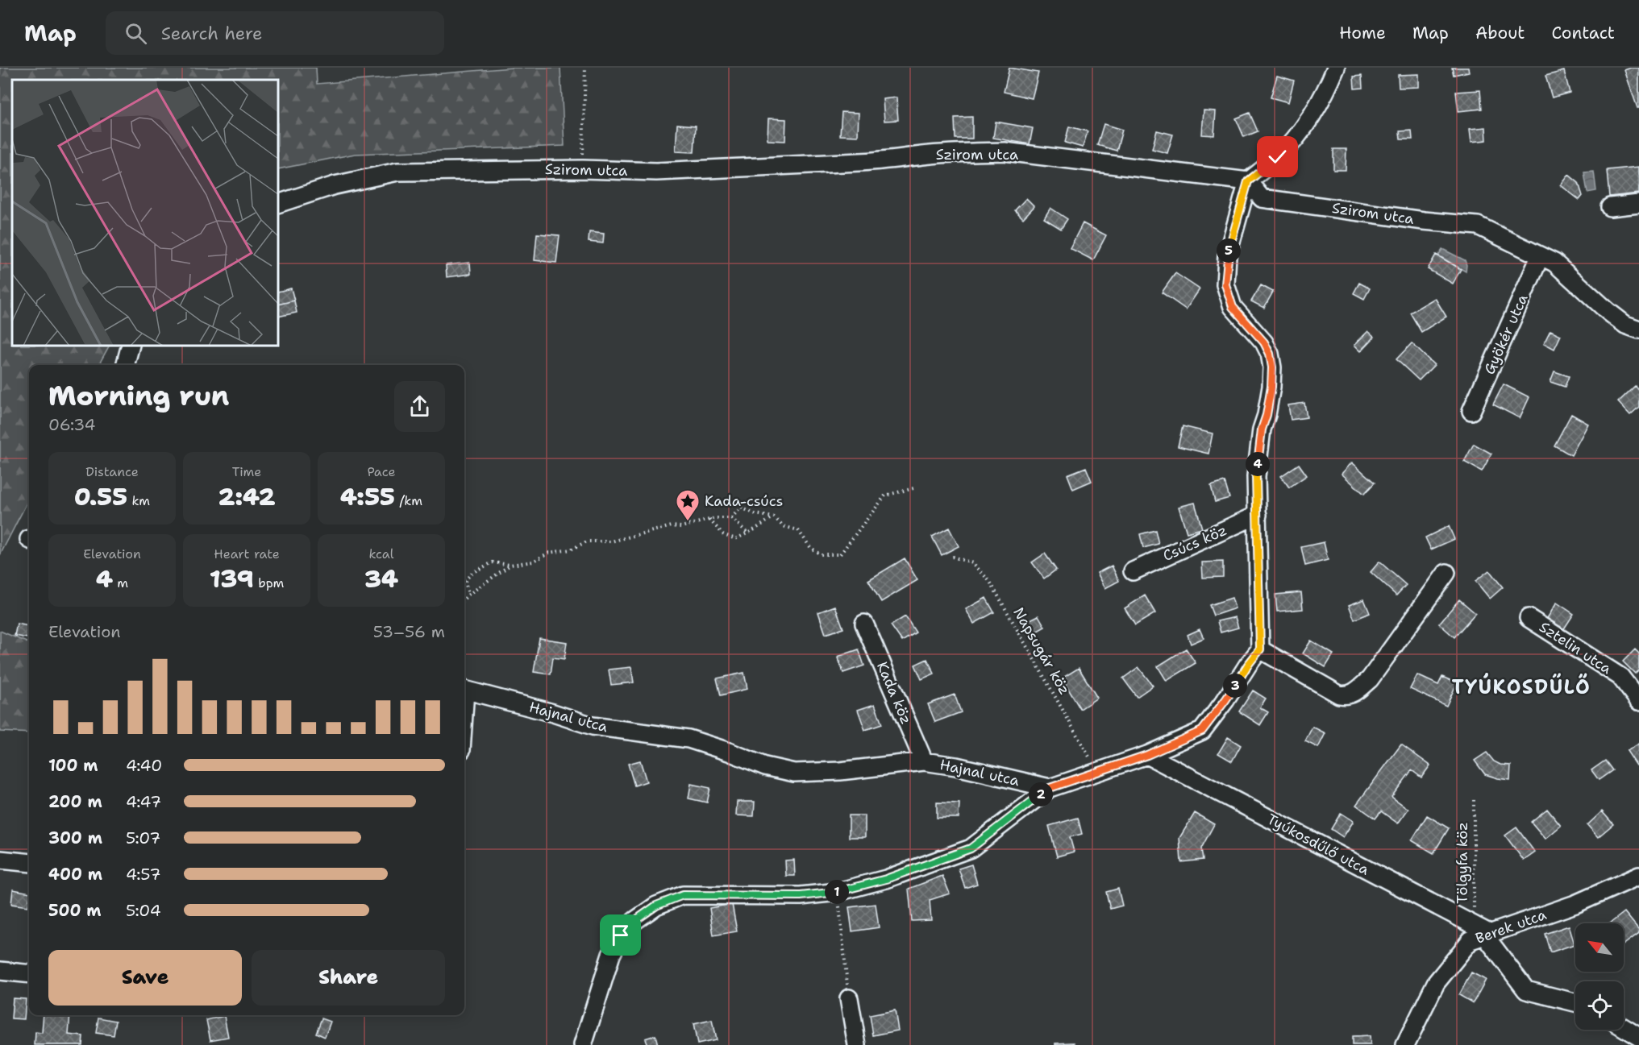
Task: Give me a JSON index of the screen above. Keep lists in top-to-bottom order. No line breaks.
{"streets":{"street":["Szirom utca","Gyökér utca","Csúcs köz","Sztelin utca","Kada köz","Hajnal utca","Tyúkosdűlő utca","Berek utca"],"path":["Napsugár köz","Tölgyfa köz"]},"crossings":[["Szirom utca","Gyökér utca"],["Kada köz","Hajnal utca"],["Tyúkosdűlő utca","Tölgyfa köz"],["Tyúkosdűlő utca","Berek utca"],["Tölgyfa köz","Berek utca"]],"districts":["TYÚKOSDŰLŐ"],"places":{"place":["Kada-csúcs"]},"north":"top left","page":{"header":"Map","search":"Search here","nav":["Home","Map","About","Contact"],"pins":["5","4","3","2","1"],"heading":["Morning run","06:34"],"stats":[["Distance","0.55 km"],["Time","2:42"],["Pace","4:55 /km"],["Elevation","4 m"],["Heart rate","139 bpm"],["kcal","34"]],"chart":["Elevation","53–56 m"],"list":[{"name":"100 m","note":"4:40"},{"name":"200 m","note":"4:47"},{"name":"300 m","note":"5:07"},{"name":"400 m","note":"4:57"},{"name":"500 m","note":"5:04"}],"buttons":["Save","Share"]}}
